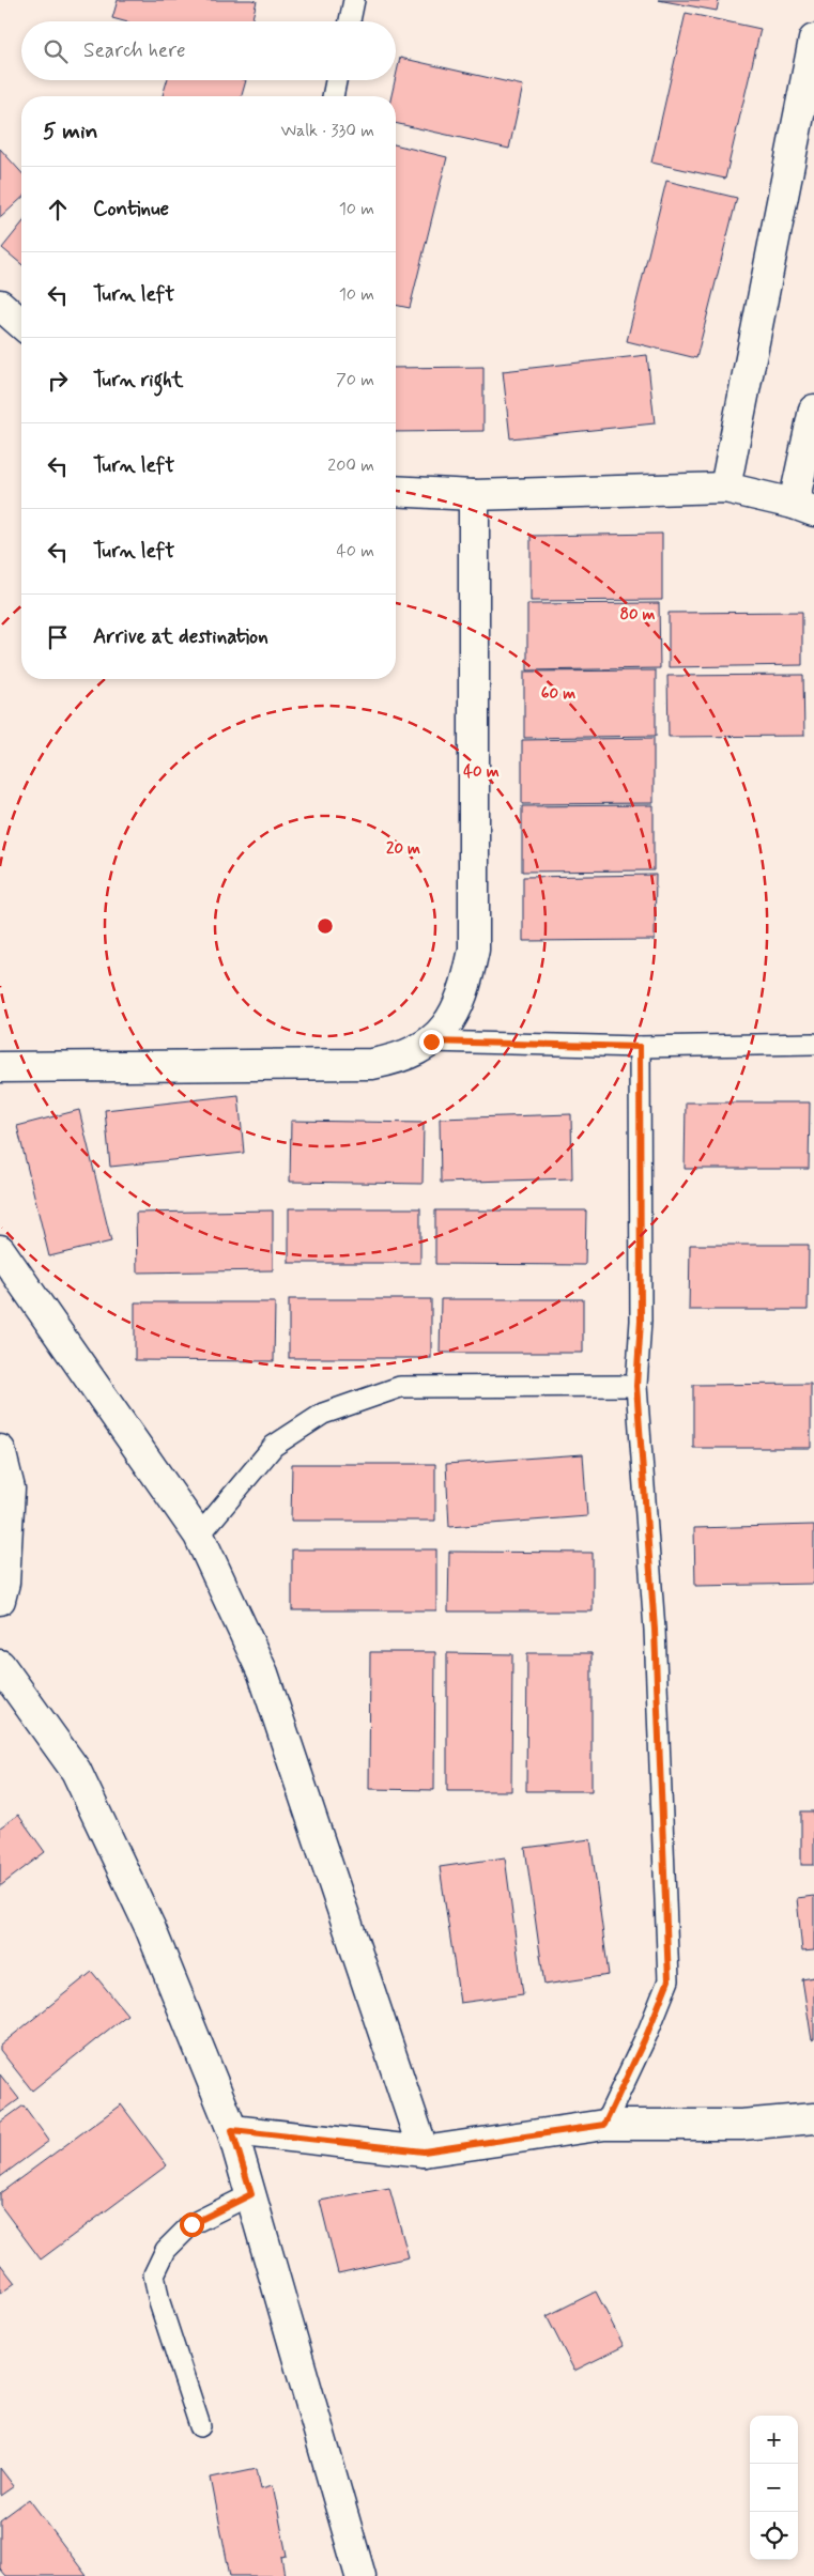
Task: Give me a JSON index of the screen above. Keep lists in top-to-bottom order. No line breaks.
{"page":{"search":"Search here","heading":["5 min","Walk · 330 m"],"list":[["Continue","10 m"],["Turn left","10 m"],["Turn right","70 m"],["Turn left","200 m"],["Turn left","40 m"],"Arrive at destination"],"map_buttons":["+","−"]},"rings":["80 m","60 m","40 m","20 m"]}
